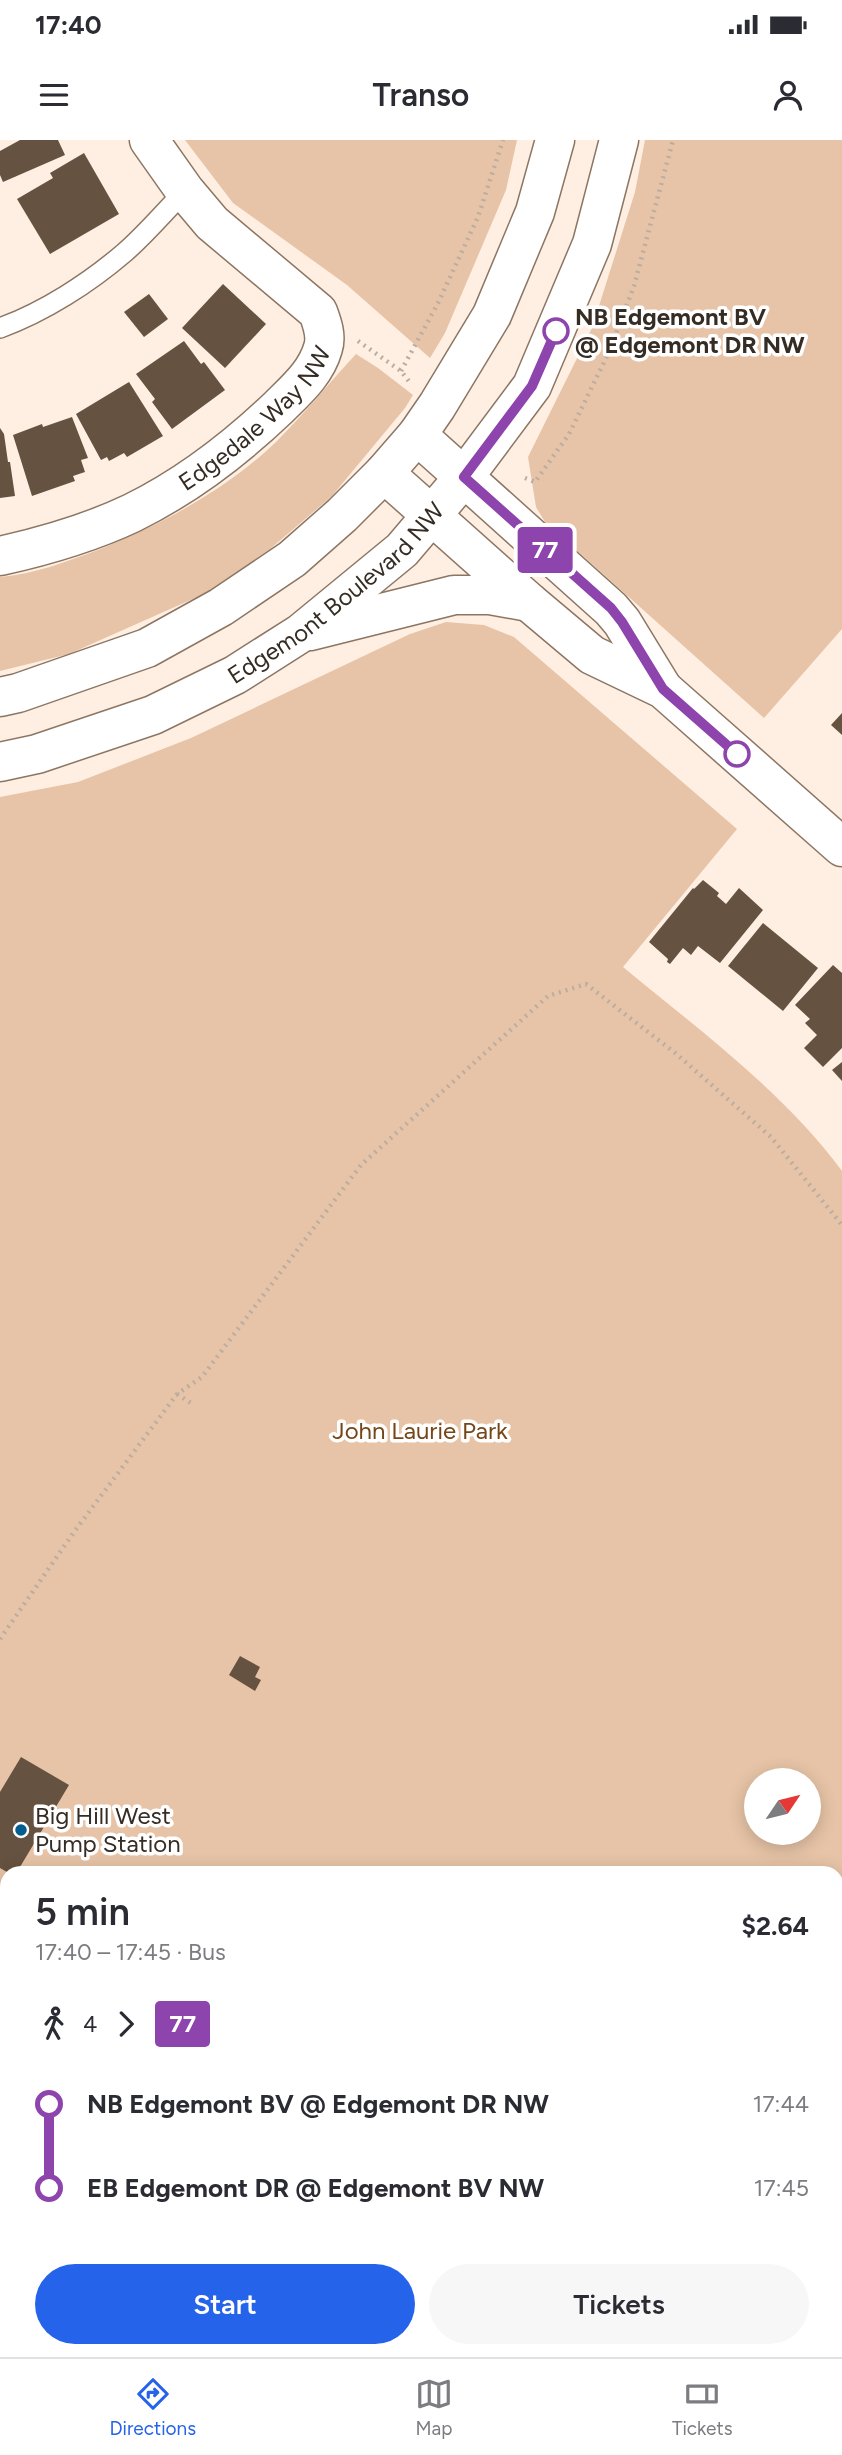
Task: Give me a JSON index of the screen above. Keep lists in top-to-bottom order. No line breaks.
{"streets":{"main road":["Edgedale Way NW","Edgemont Boulevard NW"]},"parks":["John Laurie Park"],"places":["NB Edgemont BV @ Edgemont DR NW","Big Hill West Pump Station"],"lines":["bus line 77"],"north":"top right","page":{"status":"17:40","header":"Transo","on_map":"77","heading":["5 min","17:40 – 17:45 · Bus","$2.64"],"legs":["4","77"],"list":[{"name":"NB Edgemont BV @ Edgemont DR NW","value":"17:44"},{"name":"EB Edgemont DR @ Edgemont BV NW","value":"17:45"}],"buttons":["Start","Tickets"],"tabs":["Directions","Map","Tickets"]}}
